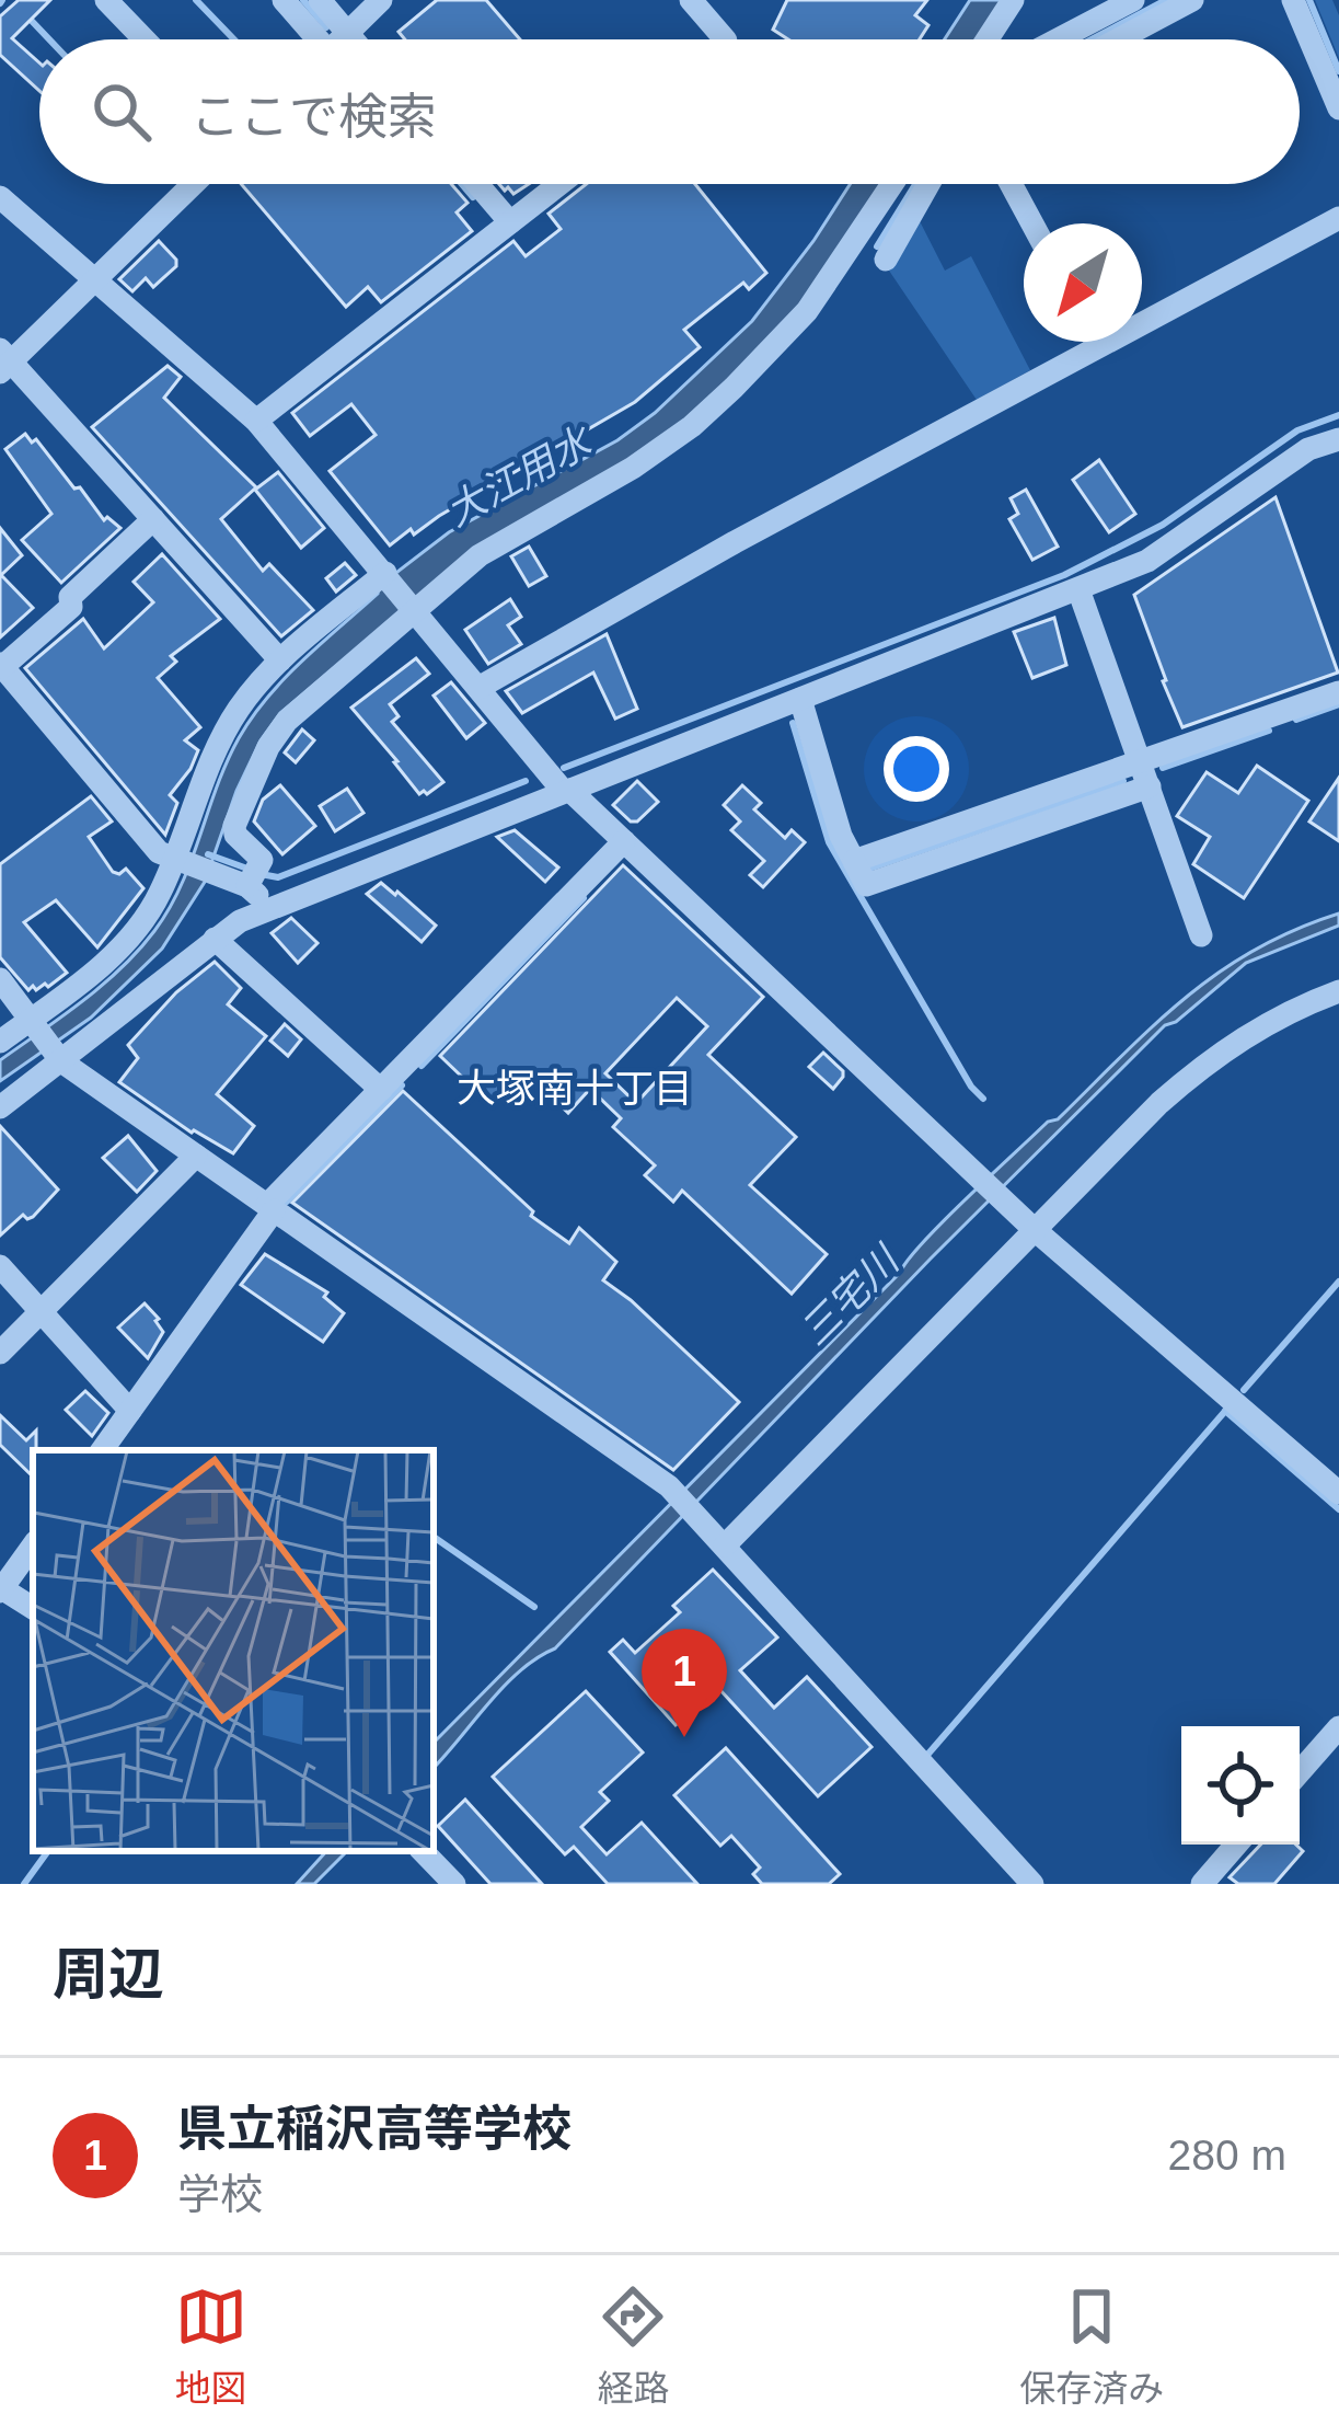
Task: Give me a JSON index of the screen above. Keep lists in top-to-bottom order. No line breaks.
{"districts":["大塚南十丁目"],"water":["大江用水","三宅川"],"north":"bottom left","page":{"search":"ここで検索","pins":"1","heading":"周辺","list":[{"mark":"1","name":"県立稲沢高等学校","note":"学校","value":"280 m"}],"nav":["地図","経路","保存済み"]}}
